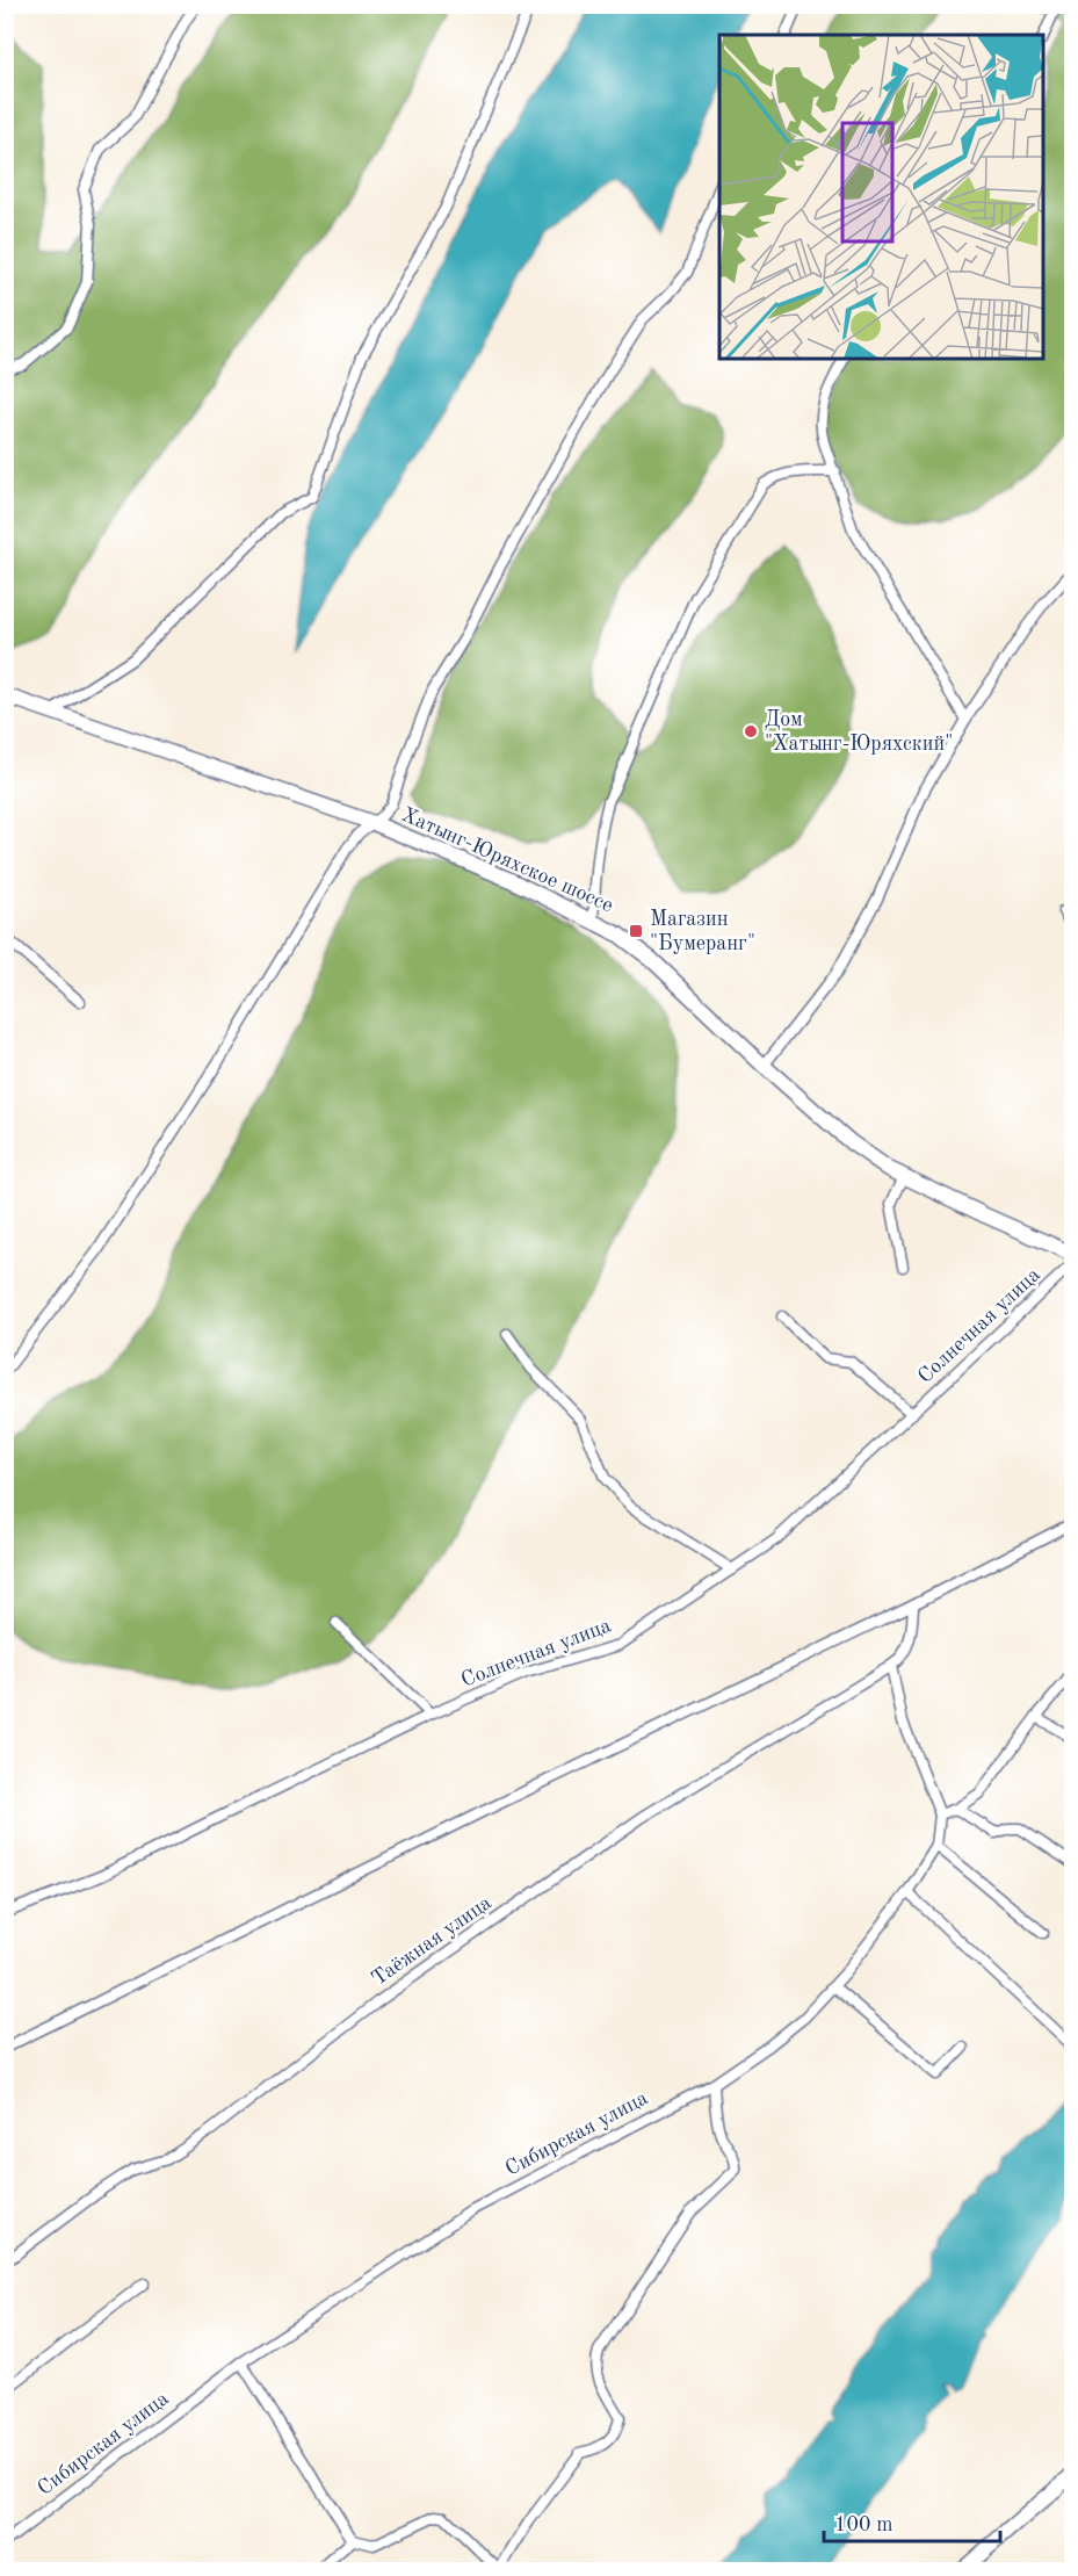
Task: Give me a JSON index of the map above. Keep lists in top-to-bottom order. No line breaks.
{"streets":{"street":["Хатынг-Юряхское шоссе","Солнечная улица","Таёжная улица","Сибирская улица"]},"places":{"other":["Дом \"Хатынг-Юряхский\""],"transit":["Магазин \"Бумеранг\""]},"scale_bar":"100 m"}
